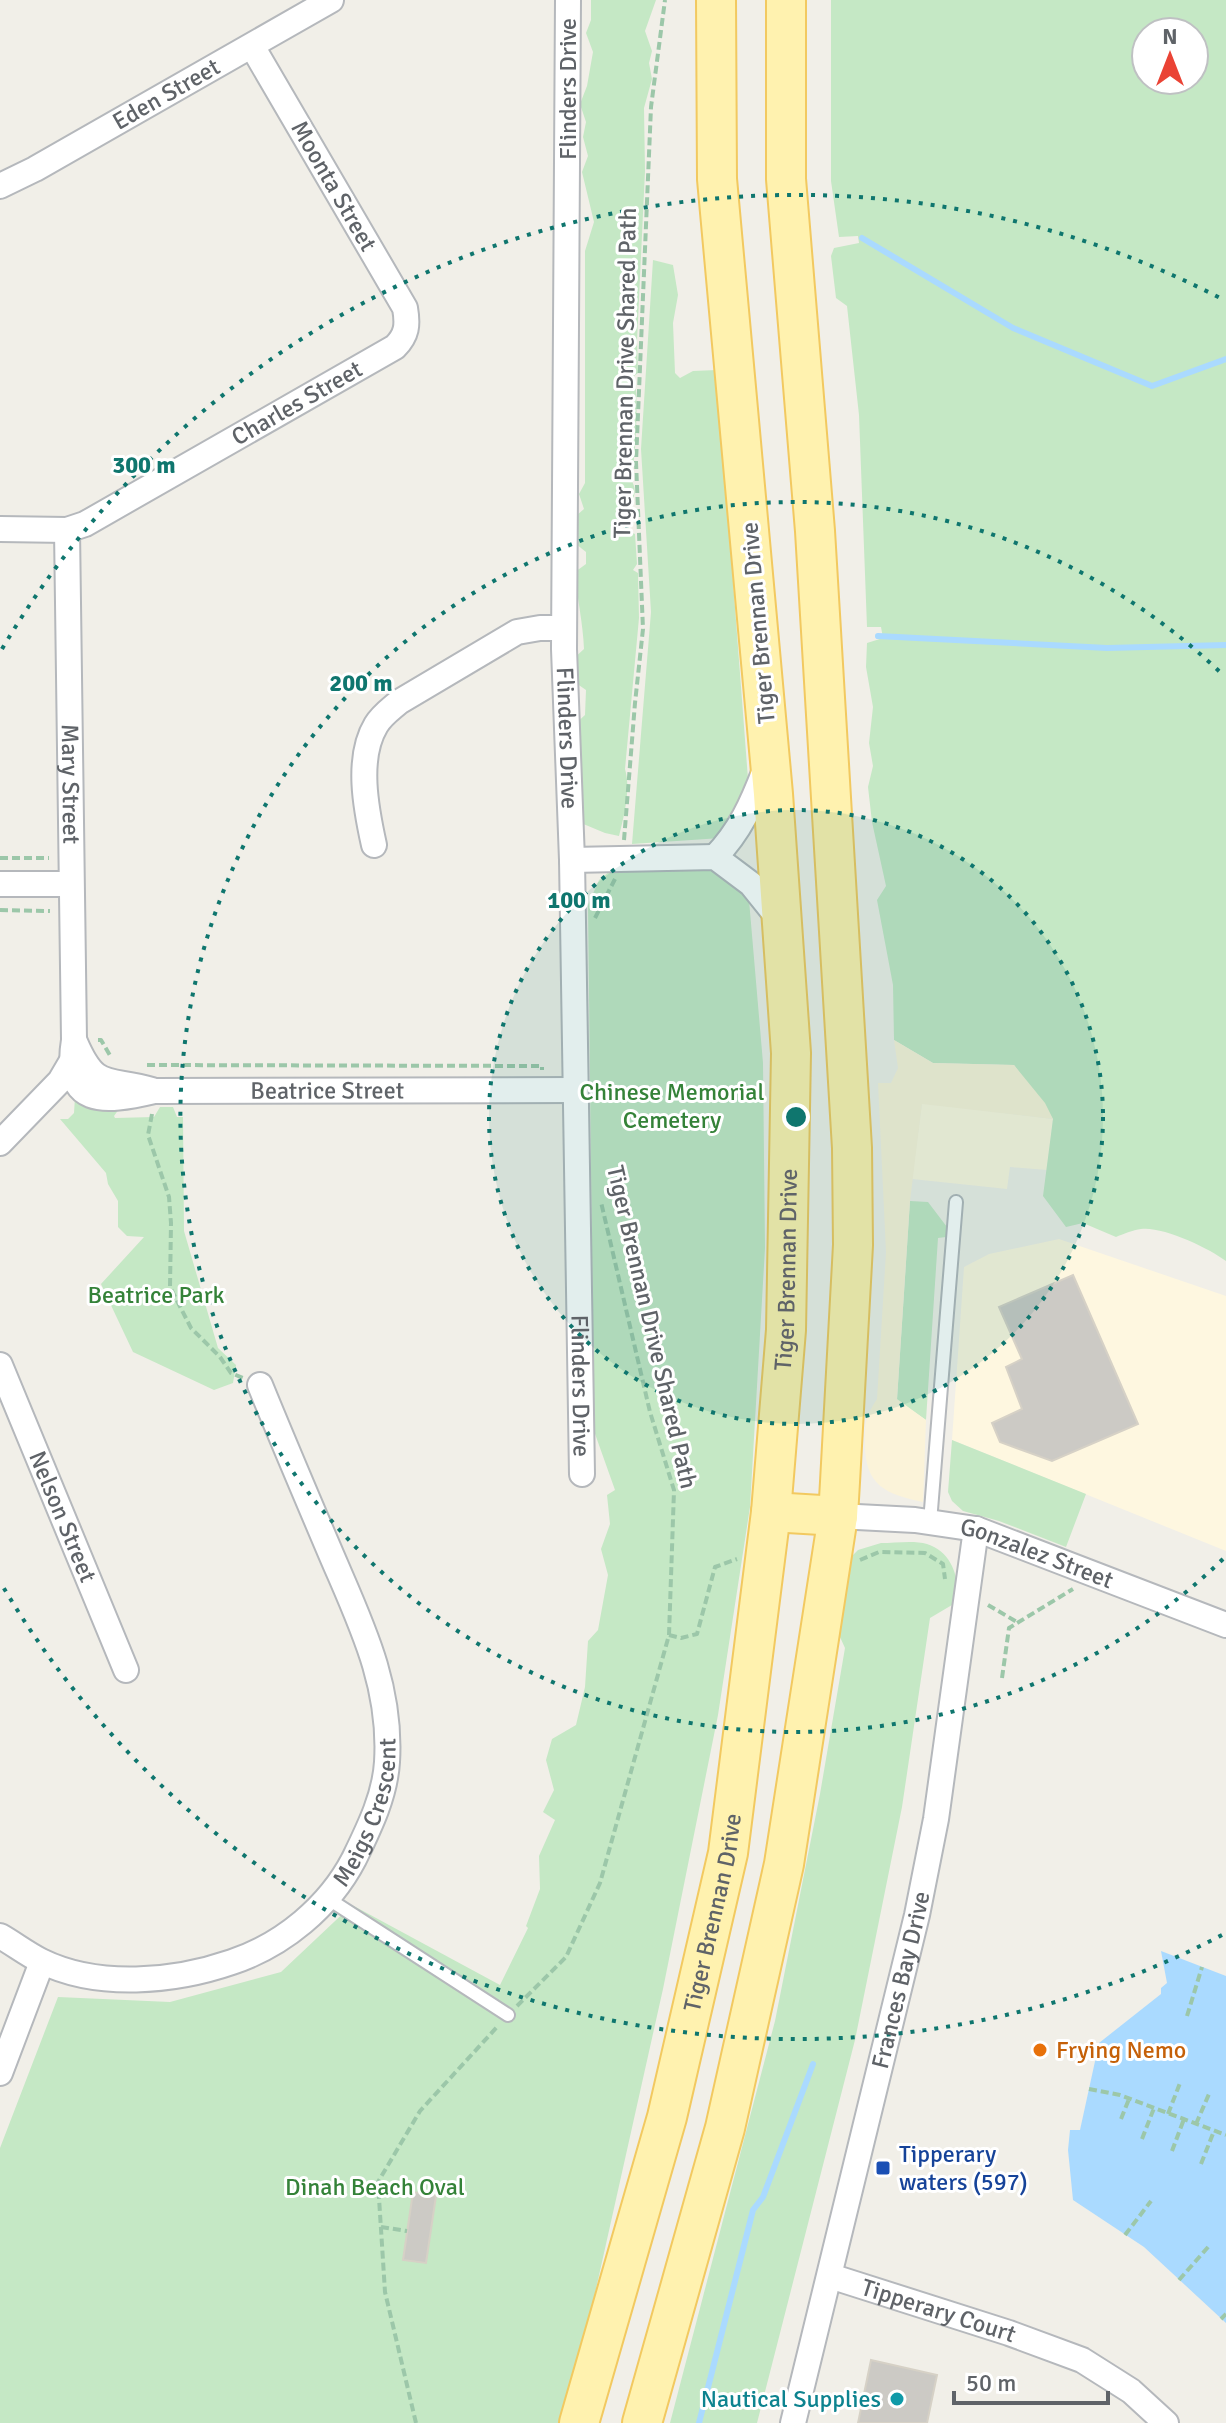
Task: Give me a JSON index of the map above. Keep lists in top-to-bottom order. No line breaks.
{"streets":{"main road":["Tiger Brennan Drive"],"street":["Flinders Drive","Eden Street","Moonta Street","Charles Street","Mary Street","Beatrice Street","Nelson Street","Gonzalez Street","Meigs Crescent","Frances Bay Drive","Tipperary Court"],"path":["Tiger Brennan Drive Shared Path"]},"crossings":[["Flinders Drive","Beatrice Street"],["Eden Street","Moonta Street"],["Moonta Street","Charles Street"],["Charles Street","Mary Street"],["Mary Street","Beatrice Street"],["Gonzalez Street","Frances Bay Drive"],["Frances Bay Drive","Tipperary Court"]],"parks":["Chinese Memorial Cemetery","Beatrice Park","Dinah Beach Oval"],"places":{"other":["Frying Nemo","Nautical Supplies"],"transit":["Tipperary waters (597)"]},"scale_bar":"50 m","north":"top","rings":["300 m","200 m","100 m"]}
